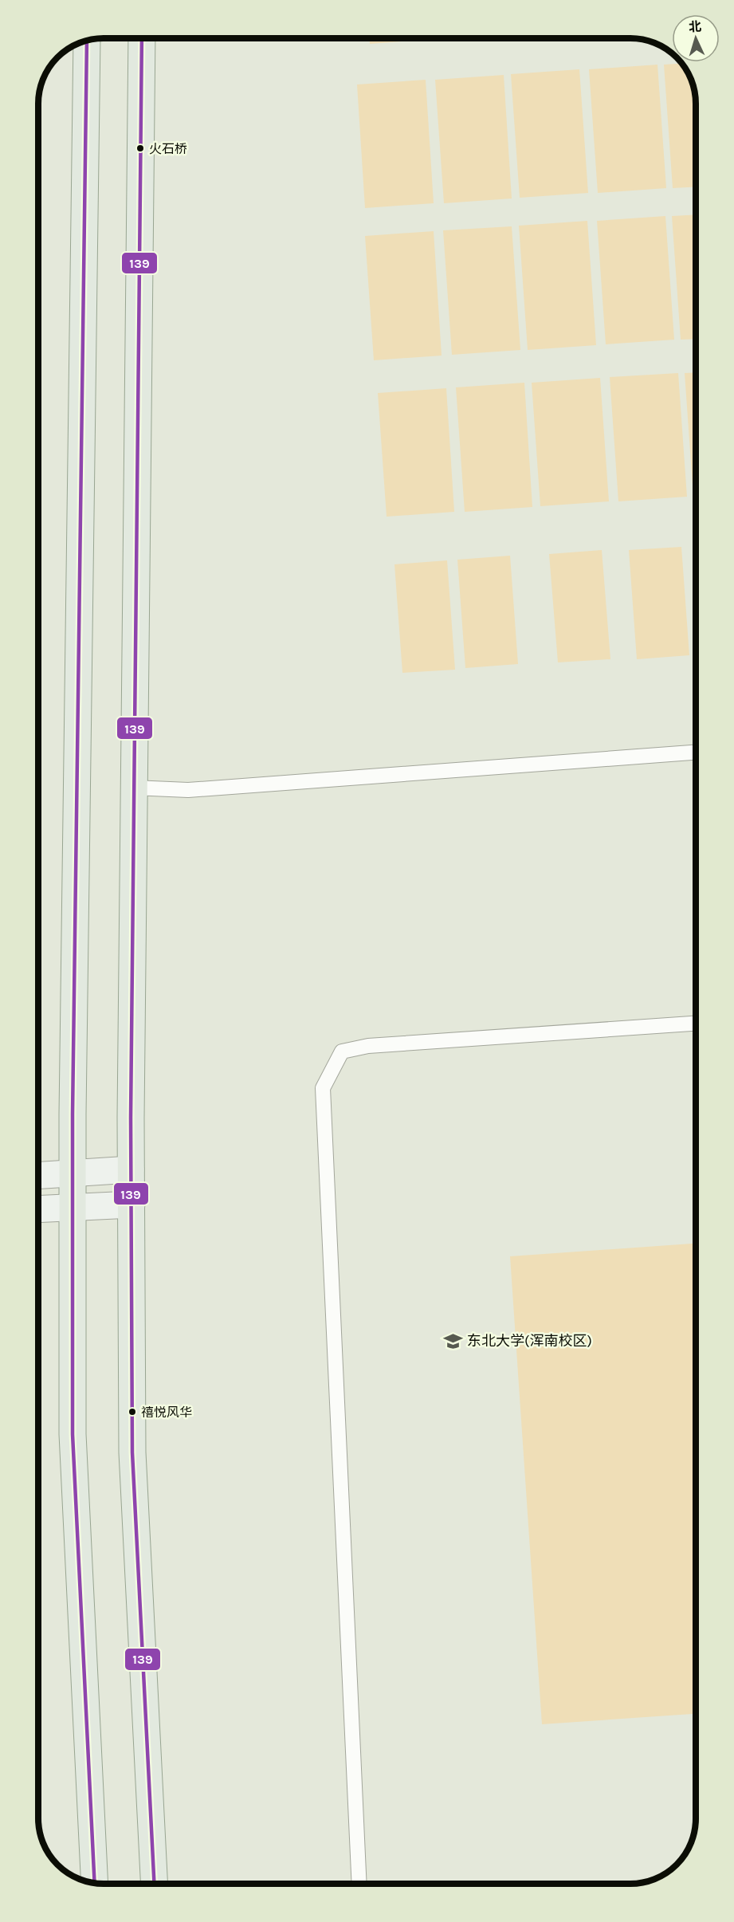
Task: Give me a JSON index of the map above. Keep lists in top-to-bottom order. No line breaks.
{"places":{"other":["火石桥","禧悦风华"],"school or university":["东北大学(浑南校区)"]},"lines":["transit line 139"],"north":"top"}
